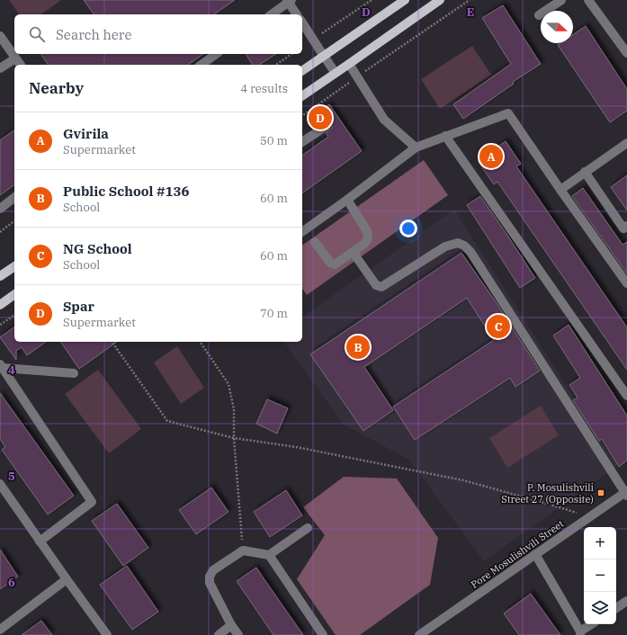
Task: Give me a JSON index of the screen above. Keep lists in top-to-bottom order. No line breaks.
{"streets":{"street":["Pore Mosulishvili Street"]},"places":{"transit":["P. Mosulishvili Street 27 (Opposite)"]},"north":"right","page":{"search":"Search here","heading":["Nearby","4 results"],"pins":["D","A","C","B"],"list":[{"mark":"A","name":"Gvirila","note":"Supermarket","value":"50 m"},{"mark":"B","name":"Public School #136","note":"School","value":"60 m"},{"mark":"C","name":"NG School","note":"School","value":"60 m"},{"mark":"D","name":"Spar","note":"Supermarket","value":"70 m"}],"map_buttons":["+","−"]},"grid":{"columns":["D","E"],"rows":["4","5","6"]}}
